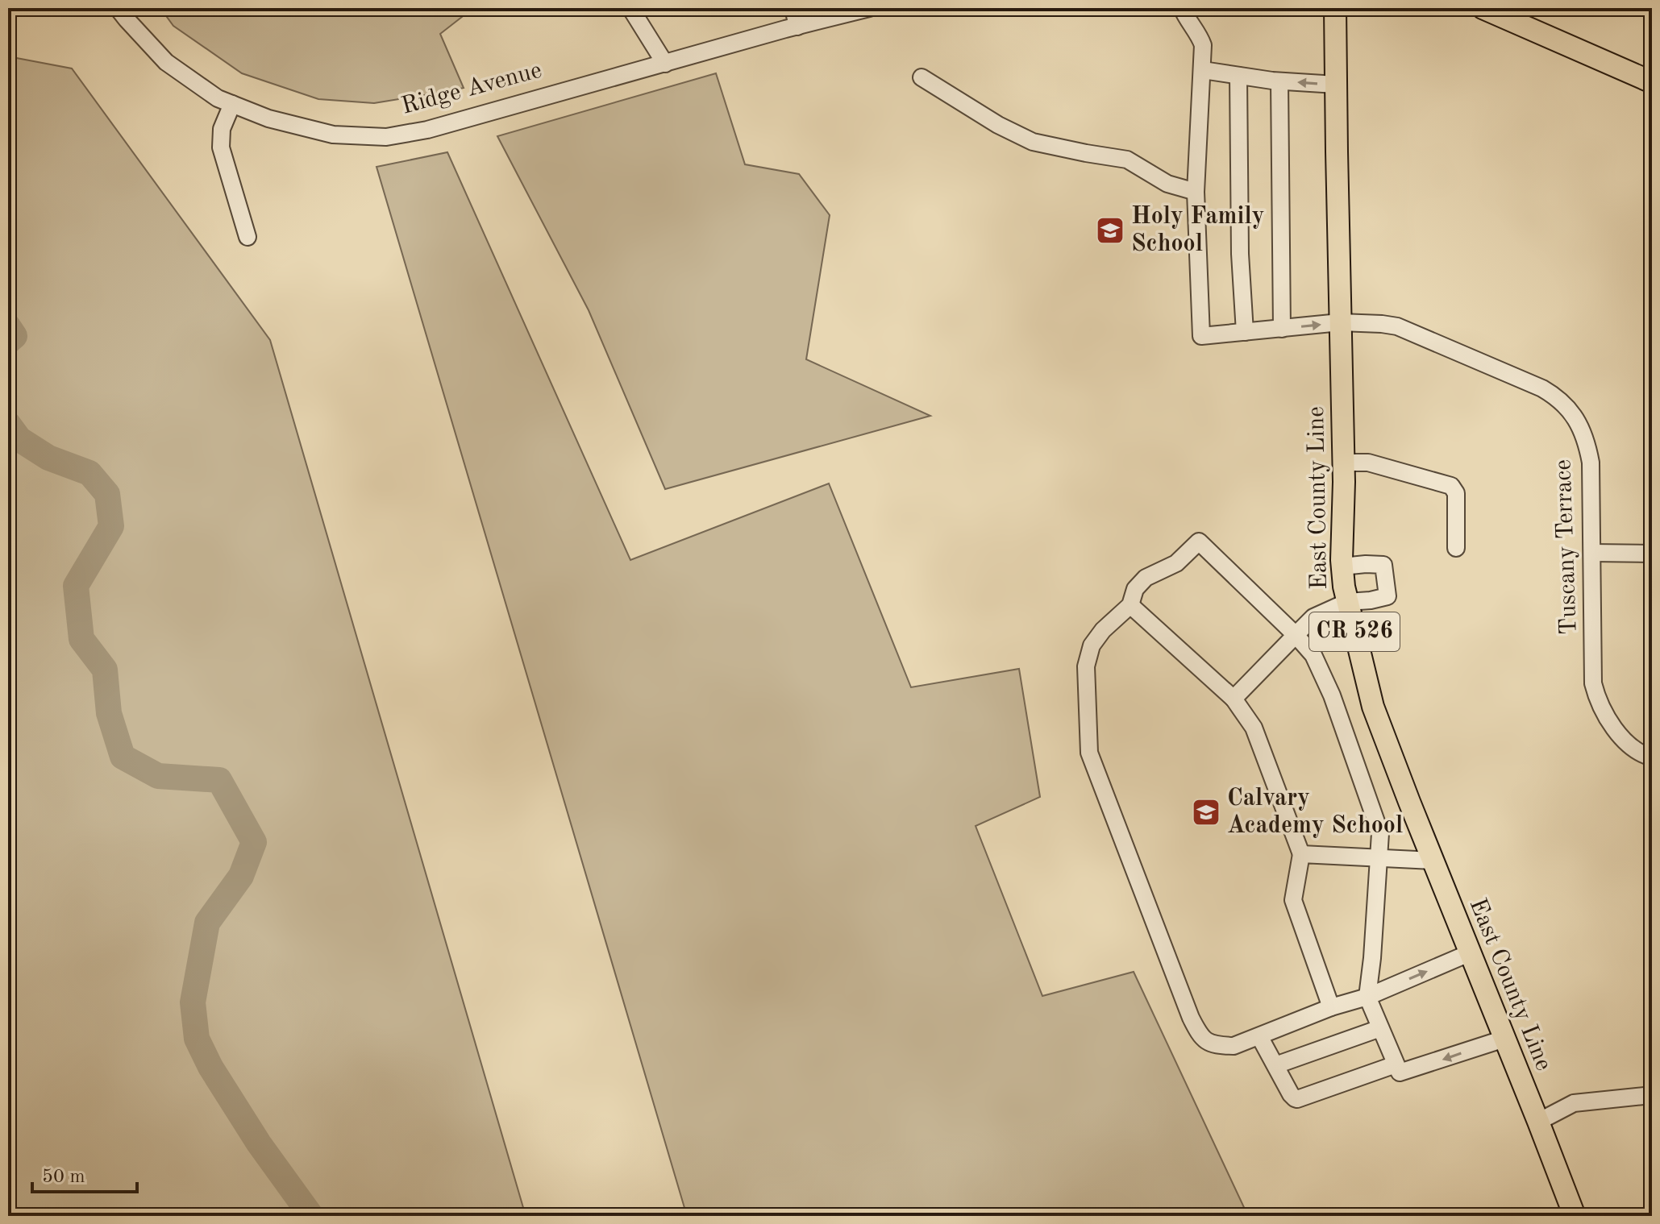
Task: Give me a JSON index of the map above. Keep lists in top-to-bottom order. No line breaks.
{"streets":{"main road":["East County Line","CR 526"],"street":["Ridge Avenue","Tuscany Terrace"]},"crossings":[["East County Line","Tuscany Terrace"]],"places":{"school or university":["Holy Family School","Calvary Academy School"]},"scale_bar":"50 m"}
